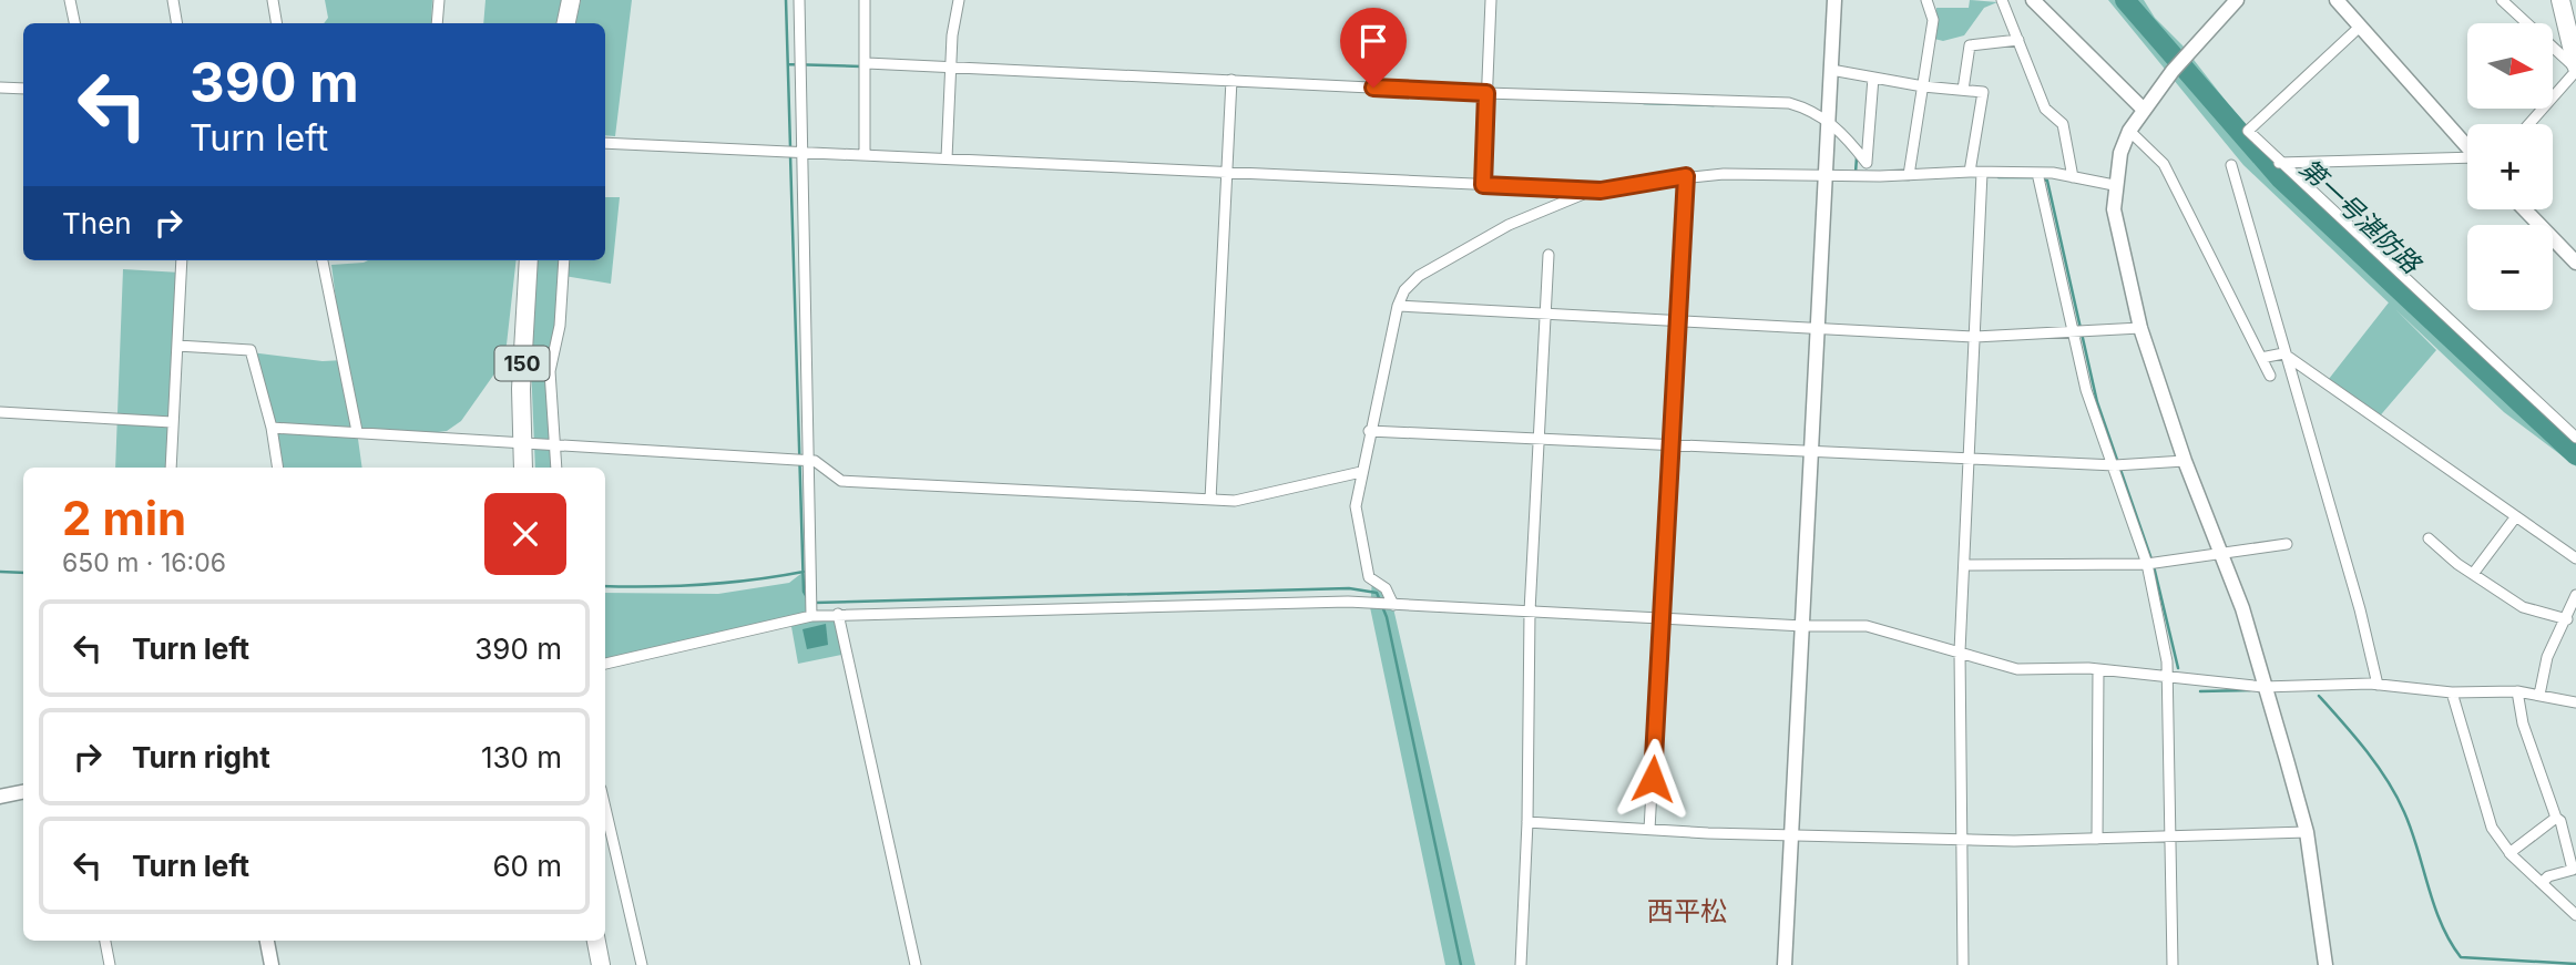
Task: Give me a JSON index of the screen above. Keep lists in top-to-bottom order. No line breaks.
{"streets":{"highway":["150"]},"districts":["西平松"],"water":["第一号湛防路"],"north":"right","page":{"map_buttons":["+","−"],"turn":["390 m","Turn left"],"then":"Then","heading":["2 min","650 m · 16:06"],"list":[{"name":"Turn left","value":"390 m"},{"name":"Turn right","value":"130 m"},{"name":"Turn left","value":"60 m"}]}}
